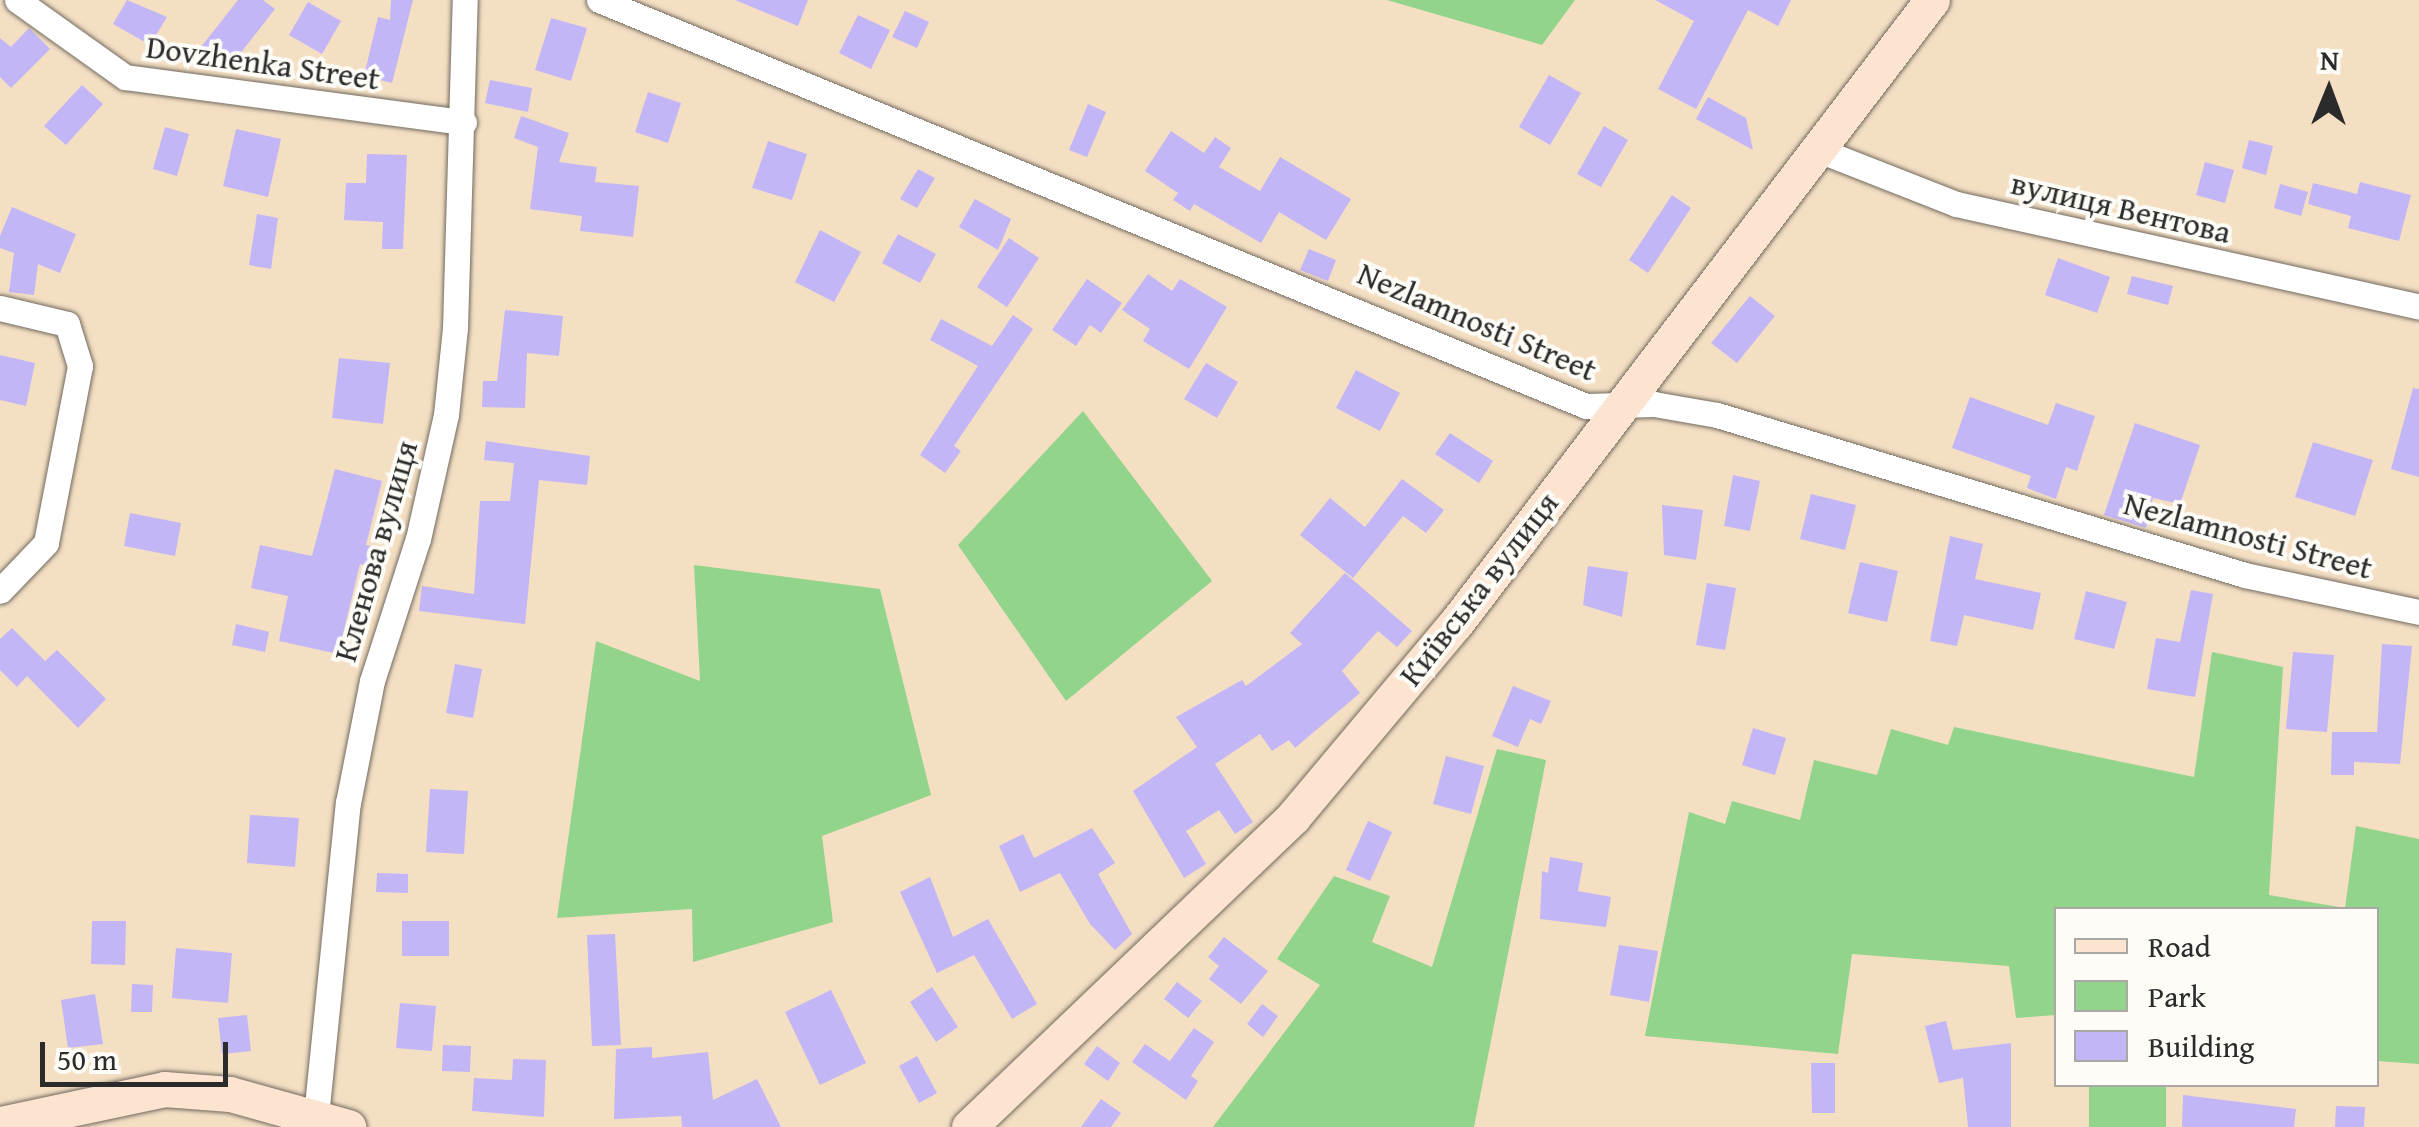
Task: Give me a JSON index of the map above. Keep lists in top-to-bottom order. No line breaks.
{"streets":{"main road":["Київська вулиця"],"street":["Dovzhenka Street","вулиця Вентова","Nezlamnosti Street","Кленова вулиця"]},"crossings":[["Dovzhenka Street","Кленова вулиця"],["вулиця Вентова","Київська вулиця"],["Nezlamnosti Street","Київська вулиця"]],"legend":["Road","Park","Building"],"scale_bar":"50 m","north":"top"}
